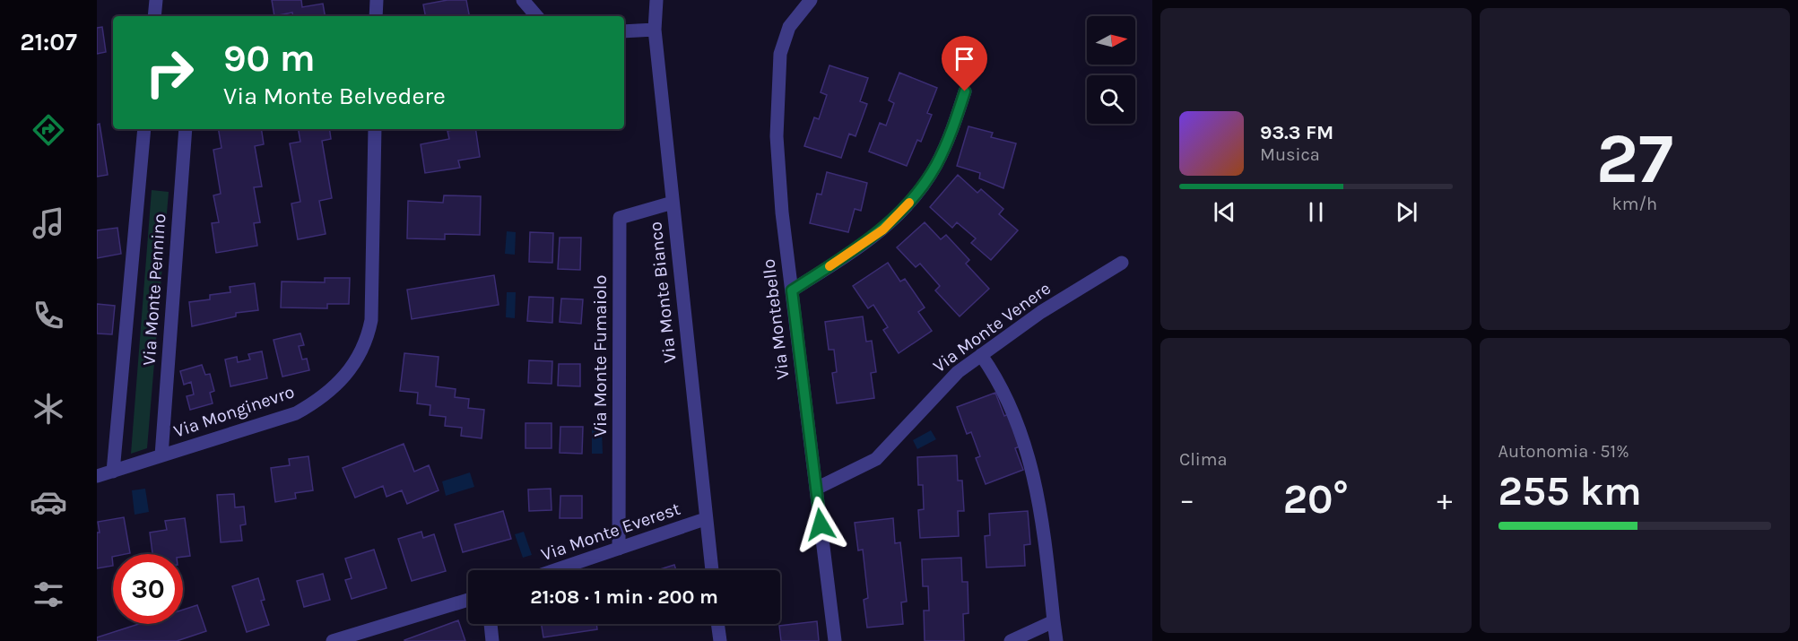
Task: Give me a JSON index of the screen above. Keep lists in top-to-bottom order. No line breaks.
{"streets":{"street":["Via Monte Pennino","Via Monte Bianco","Via Montebello","Via Monte Venere","Via Monte Fumaiolo","Via Monginevro","Via Monte Everest"]},"crossings":[["Via Monte Pennino","Via Monginevro"],["Via Monte Bianco","Via Monte Fumaiolo"],["Via Monte Bianco","Via Monte Everest"],["Via Montebello","Via Monte Venere"],["Via Monte Fumaiolo","Via Monte Everest"]],"north":"right","page":{"tabs":"21:07","tile":[["27","km/h"],"Clima",["Autonomia · 51%","255 km"]],"turn":["90 m","Via Monte Belvedere"],"song":["93.3 FM","Musica"],"heat":["−","20°","+"],"limit":"30","trip":"21:08 · 1 min · 200 m"}}
